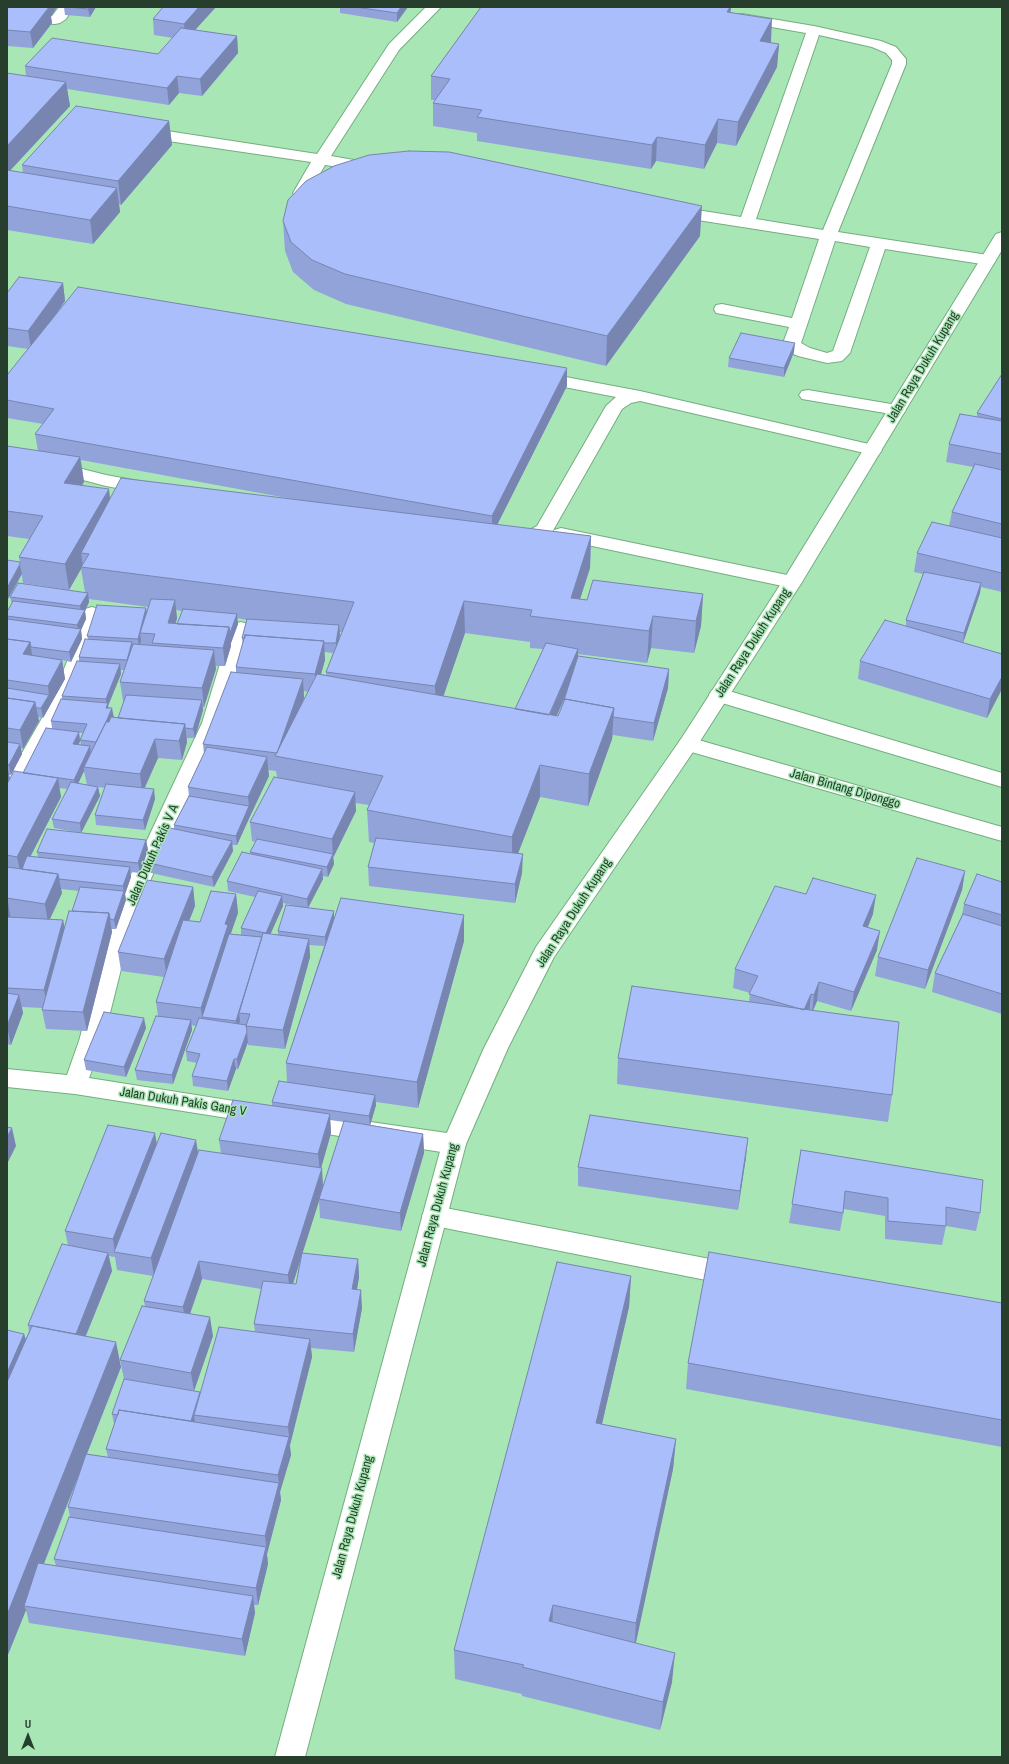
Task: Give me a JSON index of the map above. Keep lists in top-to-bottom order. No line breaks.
{"streets":{"street":["Jalan Raya Dukuh Kupang","Jalan Bintang Diponggo","Jalan Dukuh Pakis V A","Jalan Dukuh Pakis Gang V"]},"crossings":[["Jalan Raya Dukuh Kupang","Jalan Bintang Diponggo"],["Jalan Raya Dukuh Kupang","Jalan Dukuh Pakis Gang V"],["Jalan Dukuh Pakis V A","Jalan Dukuh Pakis Gang V"]],"north":"top"}
